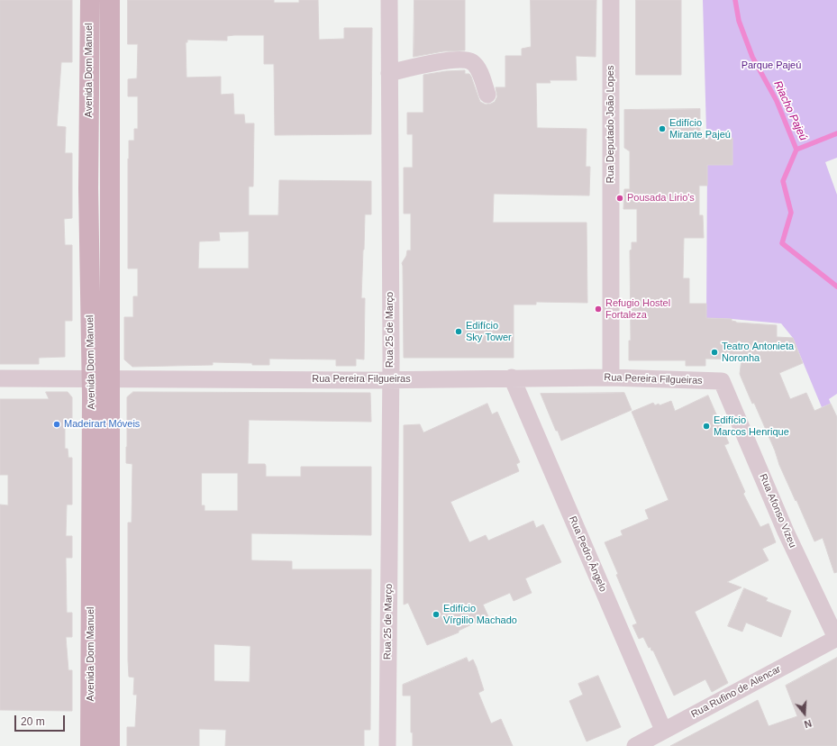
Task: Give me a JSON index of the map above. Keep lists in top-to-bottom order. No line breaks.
{"streets":{"main road":["Avenida Dom Manuel"],"street":["Rua Deputado João Lopes","Rua 25 de Março","Rua Pereira Filgueiras","Rua Afonso Vizeu","Rua Pedro Ângelo","Rua Rufino de Alencar"]},"crossings":[["Avenida Dom Manuel","Rua Pereira Filgueiras"],["Rua Deputado João Lopes","Rua Pereira Filgueiras"],["Rua 25 de Março","Rua Pereira Filgueiras"],["Rua Pereira Filgueiras","Rua Afonso Vizeu"],["Rua Pereira Filgueiras","Rua Pedro Ângelo"],["Rua Afonso Vizeu","Rua Rufino de Alencar"],["Rua Pedro Ângelo","Rua Rufino de Alencar"]],"water":["Riacho Pajeú"],"parks":["Parque Pajeú"],"places":["Edifício Mirante Pajeú","Pousada Lirio's","Refugio Hostel Fortaleza","Edifício Sky Tower","Teatro Antonieta Noronha","Madeirart Móveis","Edifício Marcos Henrique","Edifício Vírgilio Machado"],"scale_bar":"20 m","north":"bottom"}
